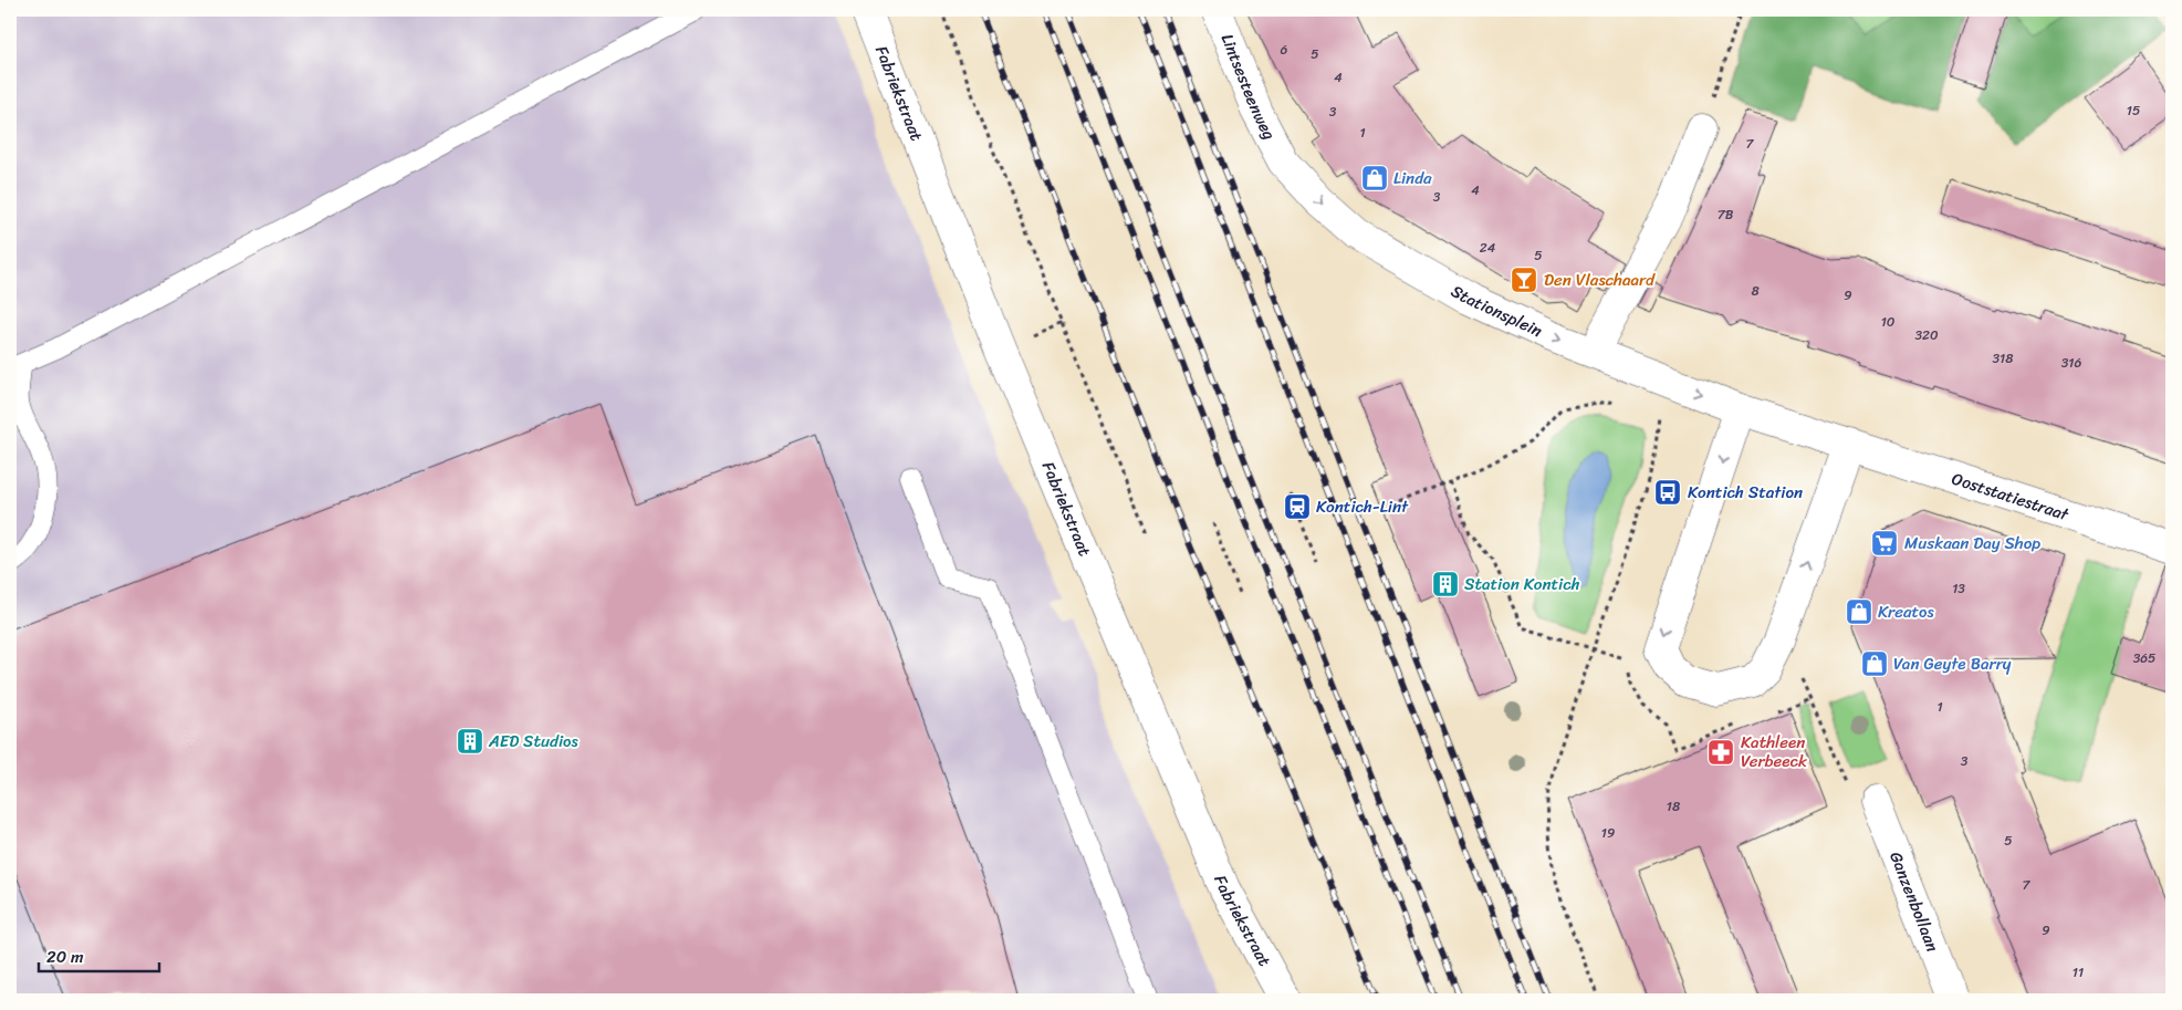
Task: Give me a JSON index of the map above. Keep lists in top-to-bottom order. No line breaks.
{"streets":{"street":["Lintsesteenweg","Fabriekstraat","Stationsplein","Ooststatiestraat","Ganzenbollaan"]},"crossings":[["Lintsesteenweg","Stationsplein"],["Stationsplein","Ooststatiestraat"]],"one_way":["Stationsplein"],"places":{"shop":["Linda","Kreatos","Van Geyte Barry"],"bar":["Den Vlaschaard"],"bus stop":["Kontich Station"],"station":["Kontich-Lint"],"supermarket":["Muskaan Day Shop"],"building":["Station Kontich","AED Studios"],"pharmacy":["Kathleen Verbeeck"]},"house_numbers":["6","5","4","15","3","1","7","4","3","7B","24","5","8","9","10","320","318","316","13","365","1","3","18","19","5","7","9","11"],"scale_bar":"20 m"}
